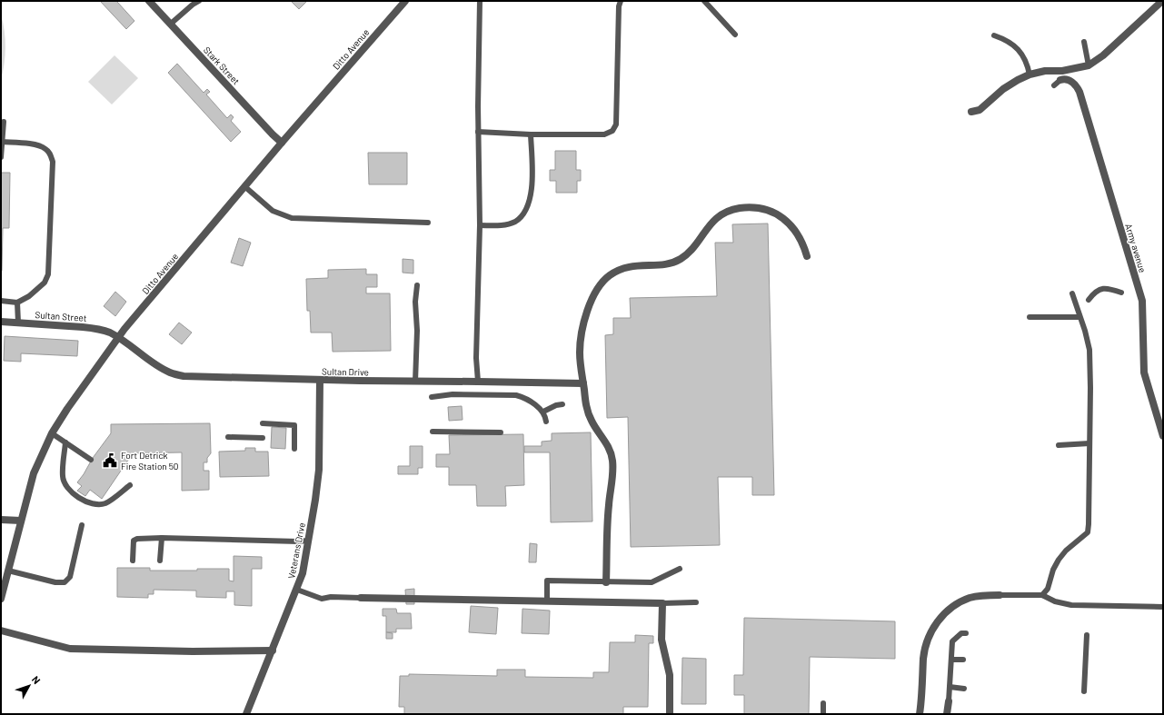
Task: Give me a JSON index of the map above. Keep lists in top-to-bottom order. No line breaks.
{"streets":{"street":["Ditto Avenue","Stark Street","Army avenue","Sultan Street","Sultan Drive","Veterans Drive"]},"crossings":[["Ditto Avenue","Stark Street"],["Ditto Avenue","Sultan Street"],["Ditto Avenue","Sultan Drive"],["Sultan Street","Sultan Drive"],["Sultan Drive","Veterans Drive"]],"places":{"public building":["Fort Detrick Fire Station 50"]},"north":"top right"}
